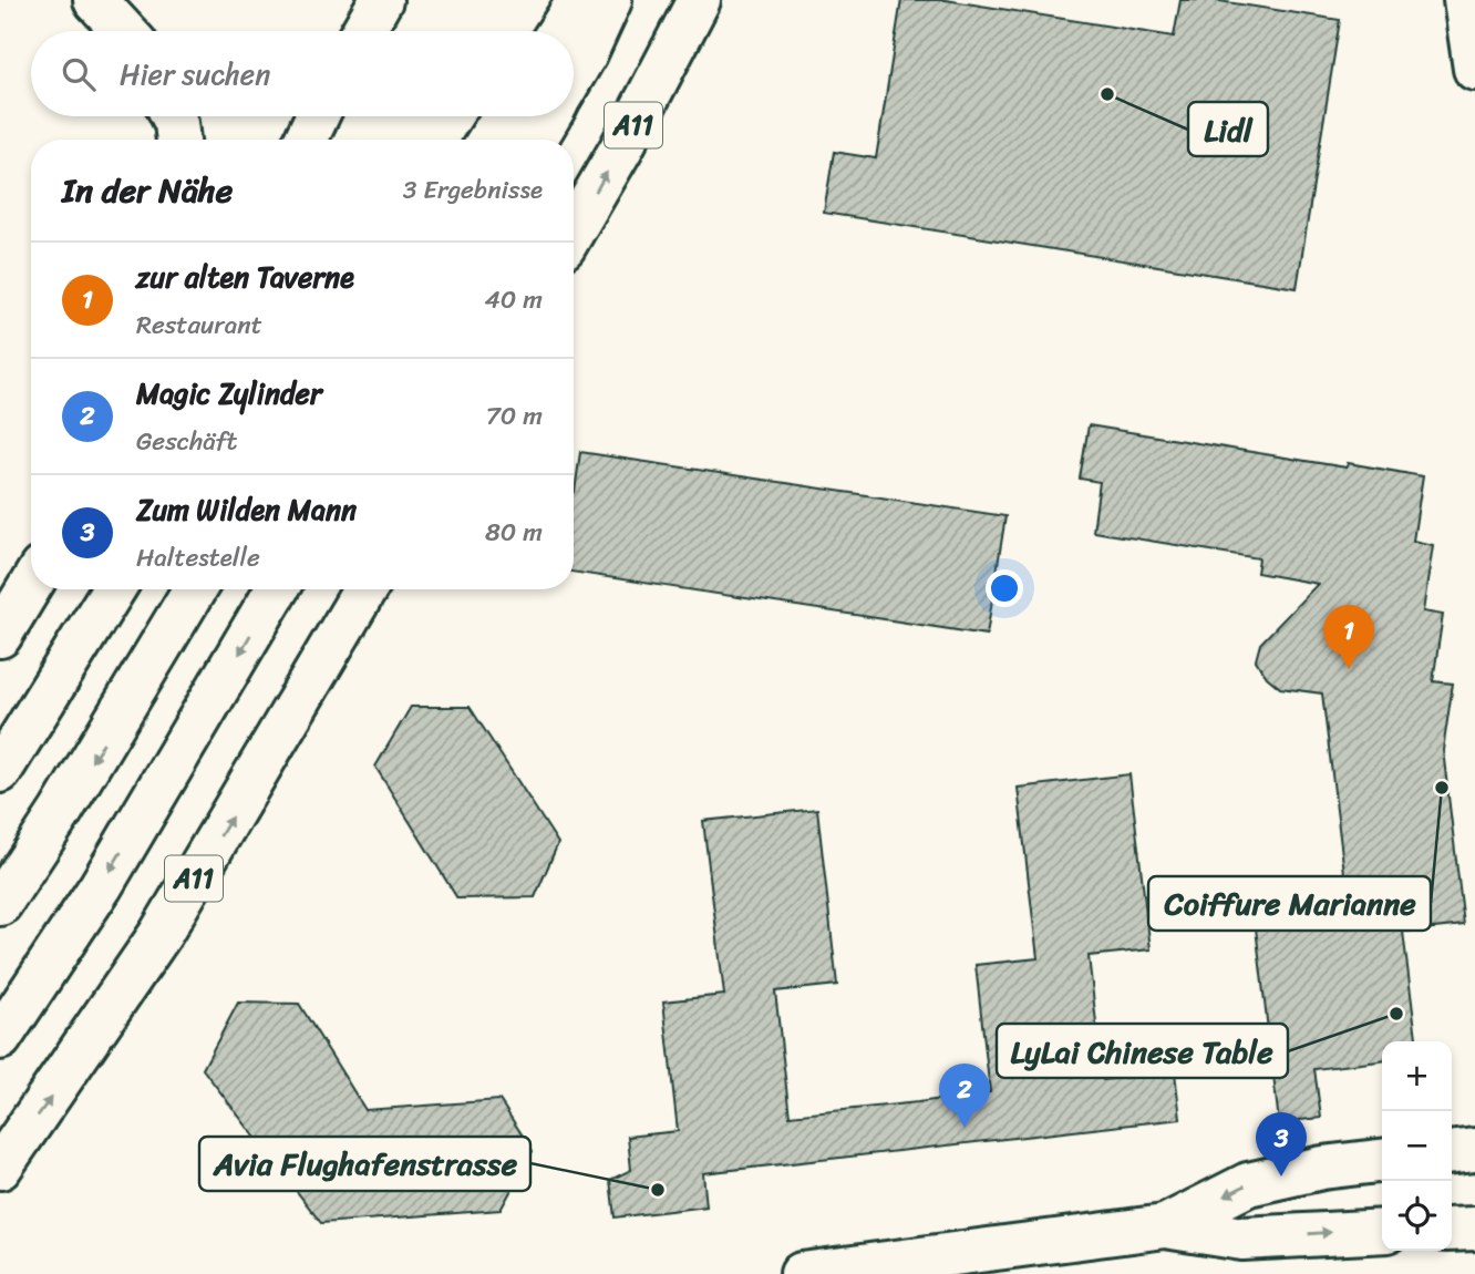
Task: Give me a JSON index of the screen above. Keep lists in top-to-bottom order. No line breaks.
{"streets":{"main road":["A11"]},"places":["Lidl","Coiffure Marianne","LyLai Chinese Table","Avia Flughafenstrasse"],"page":{"search":"Hier suchen","heading":["In der Nähe","3 Ergebnisse"],"list":[{"mark":"1","name":"zur alten Taverne","note":"Restaurant","value":"40 m"},{"mark":"2","name":"Magic Zylinder","note":"Geschäft","value":"70 m"},{"mark":"3","name":"Zum Wilden Mann","note":"Haltestelle","value":"80 m"}],"pins":["1","2","3"],"map_buttons":["+","−"]}}
